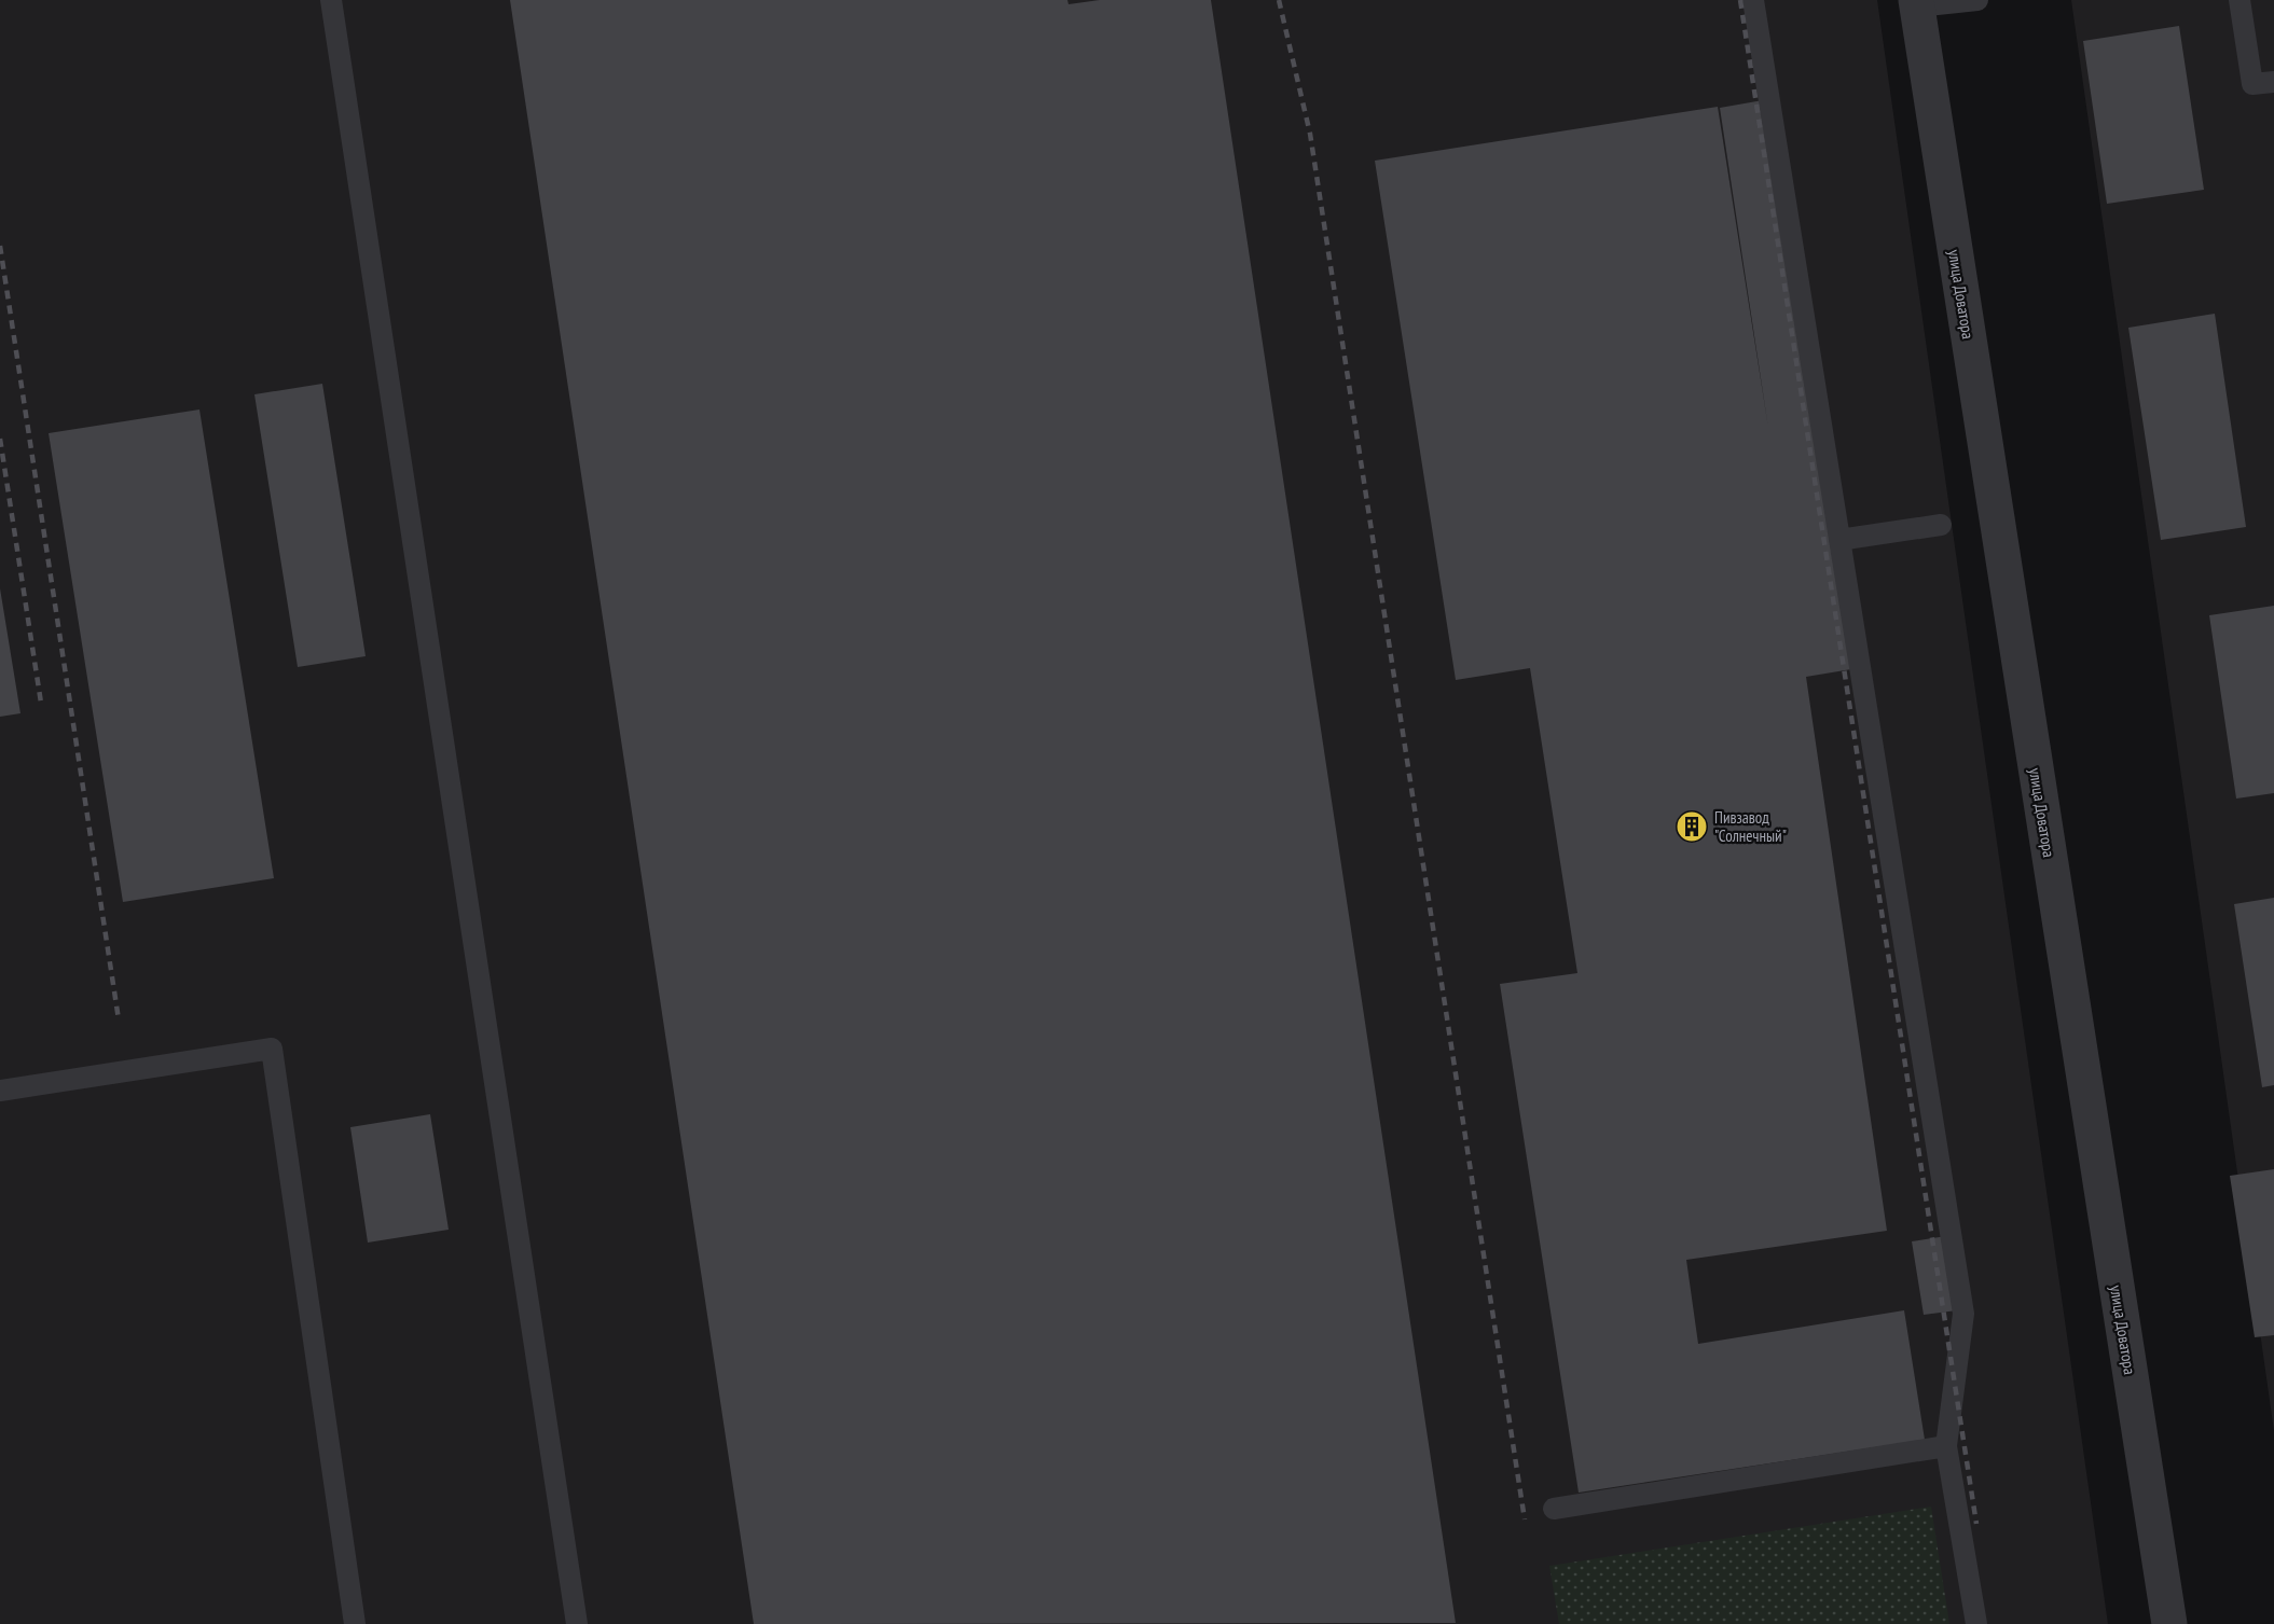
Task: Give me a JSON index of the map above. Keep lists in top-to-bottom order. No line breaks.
{"streets":{"street":["улица Доватора"]},"places":{"building":["Пивзавод \"Солнечный\""]}}
